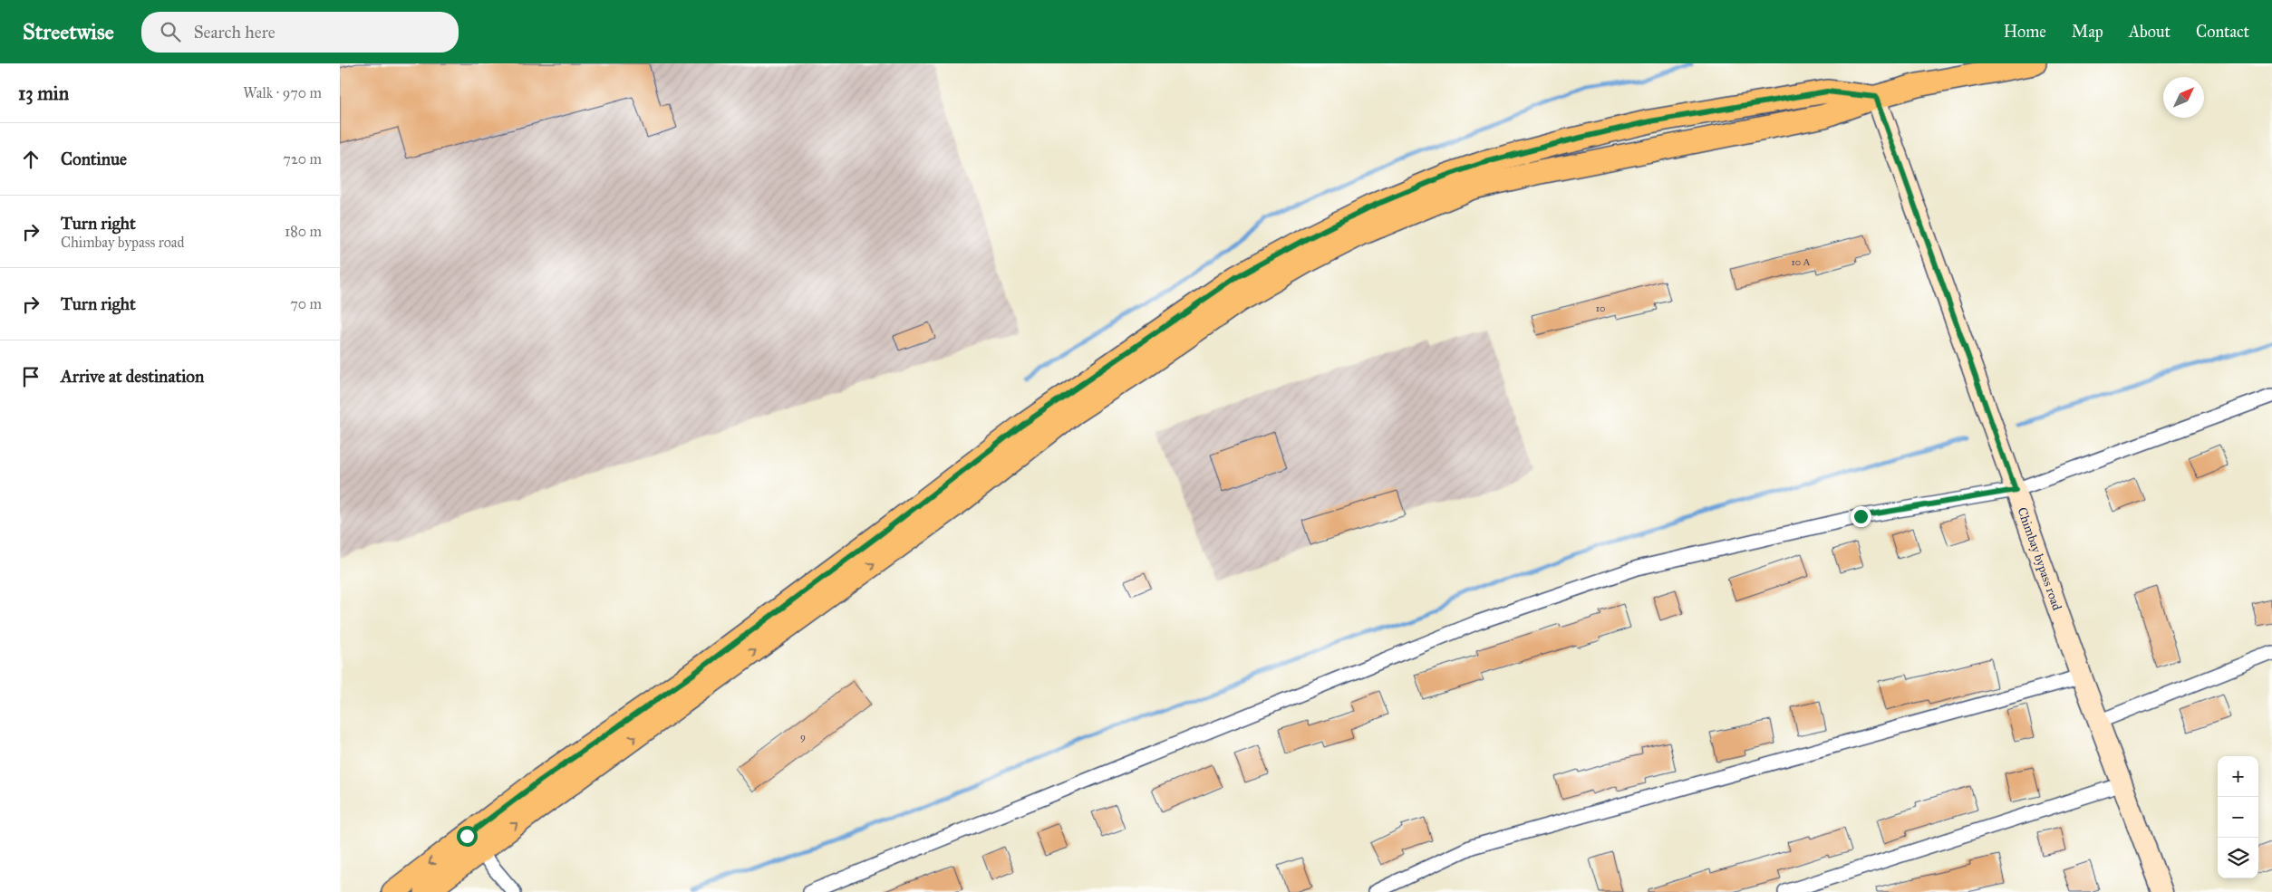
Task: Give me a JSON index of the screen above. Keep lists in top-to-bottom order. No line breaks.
{"streets":{"main road":["Chimbay bypass road"]},"house_numbers":["10 А","10","9"],"north":"top right","page":{"header":"Streetwise","search":"Search here","nav":["Home","Map","About","Contact"],"heading":["13 min","Walk · 970 m"],"list":[["Continue","720 m"],["Turn right","Chimbay bypass road","180 m"],["Turn right","70 m"],"Arrive at destination"],"map_buttons":["+","−"]}}
